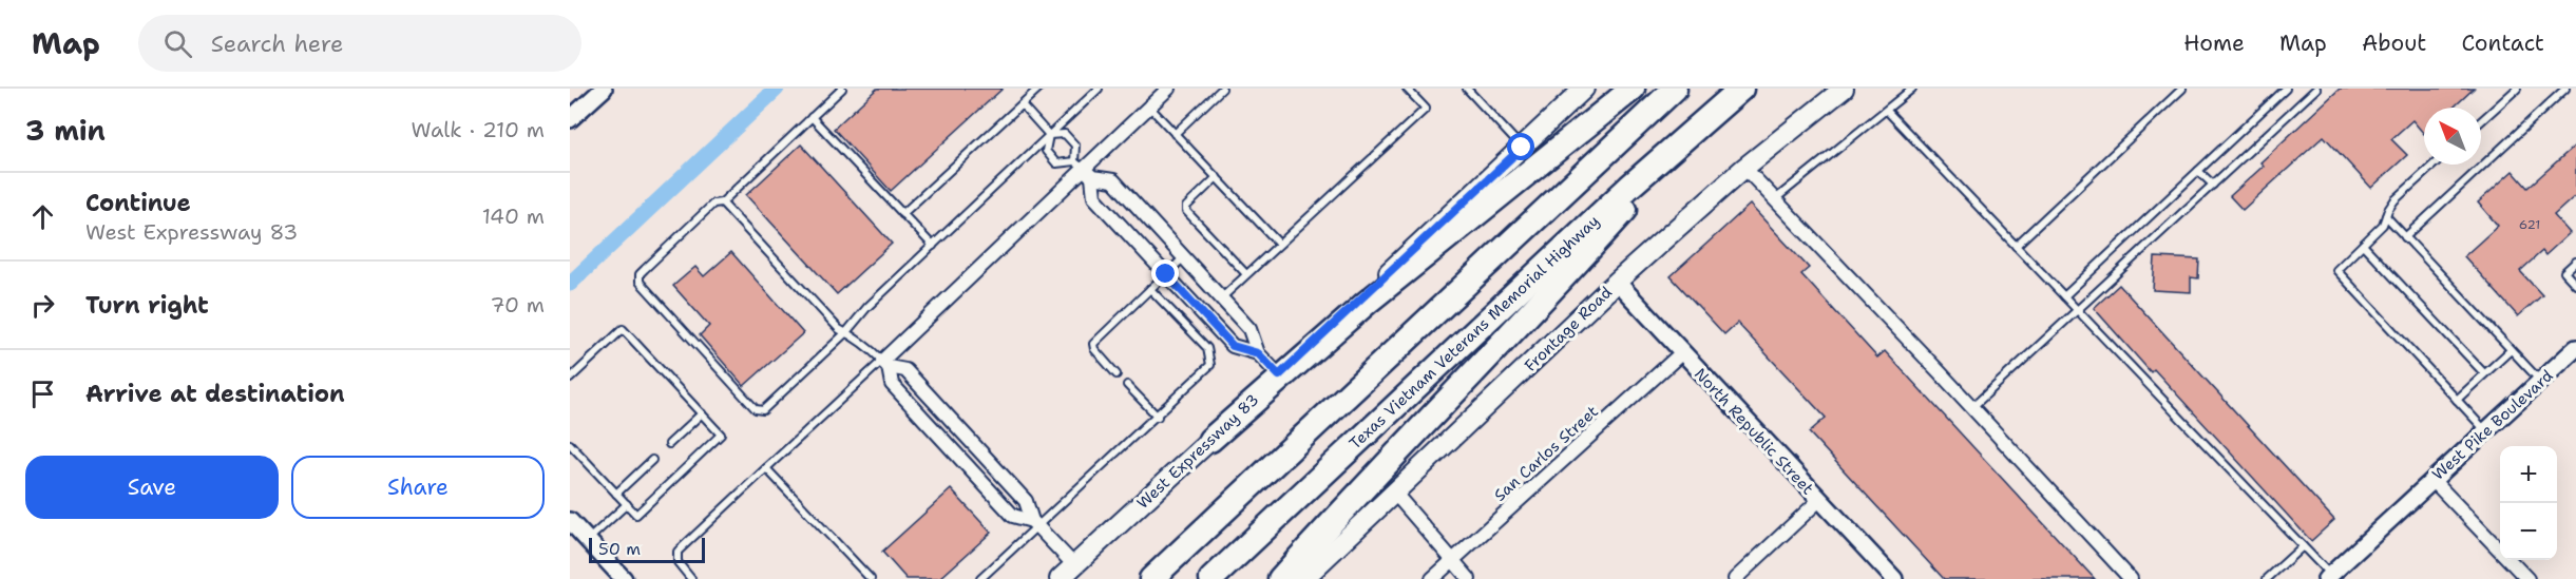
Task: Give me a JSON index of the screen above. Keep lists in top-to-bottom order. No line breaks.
{"streets":{"highway":["Texas Vietnam Veterans Memorial Highway"],"main road":["Frontage Road","West Expressway 83"],"street":["West Pike Boulevard","North Republic Street","San Carlos Street"]},"crossings":[["Frontage Road","North Republic Street"],["North Republic Street","San Carlos Street"]],"house_numbers":["621"],"scale_bar":"50 m","north":"top left","page":{"header":"Map","search":"Search here","nav":["Home","Map","About","Contact"],"heading":["3 min","Walk · 210 m"],"list":[["Continue","West Expressway 83","140 m"],["Turn right","70 m"],"Arrive at destination"],"buttons":["Save","Share"],"map_buttons":["+","−"],"scale":"50 m"}}
